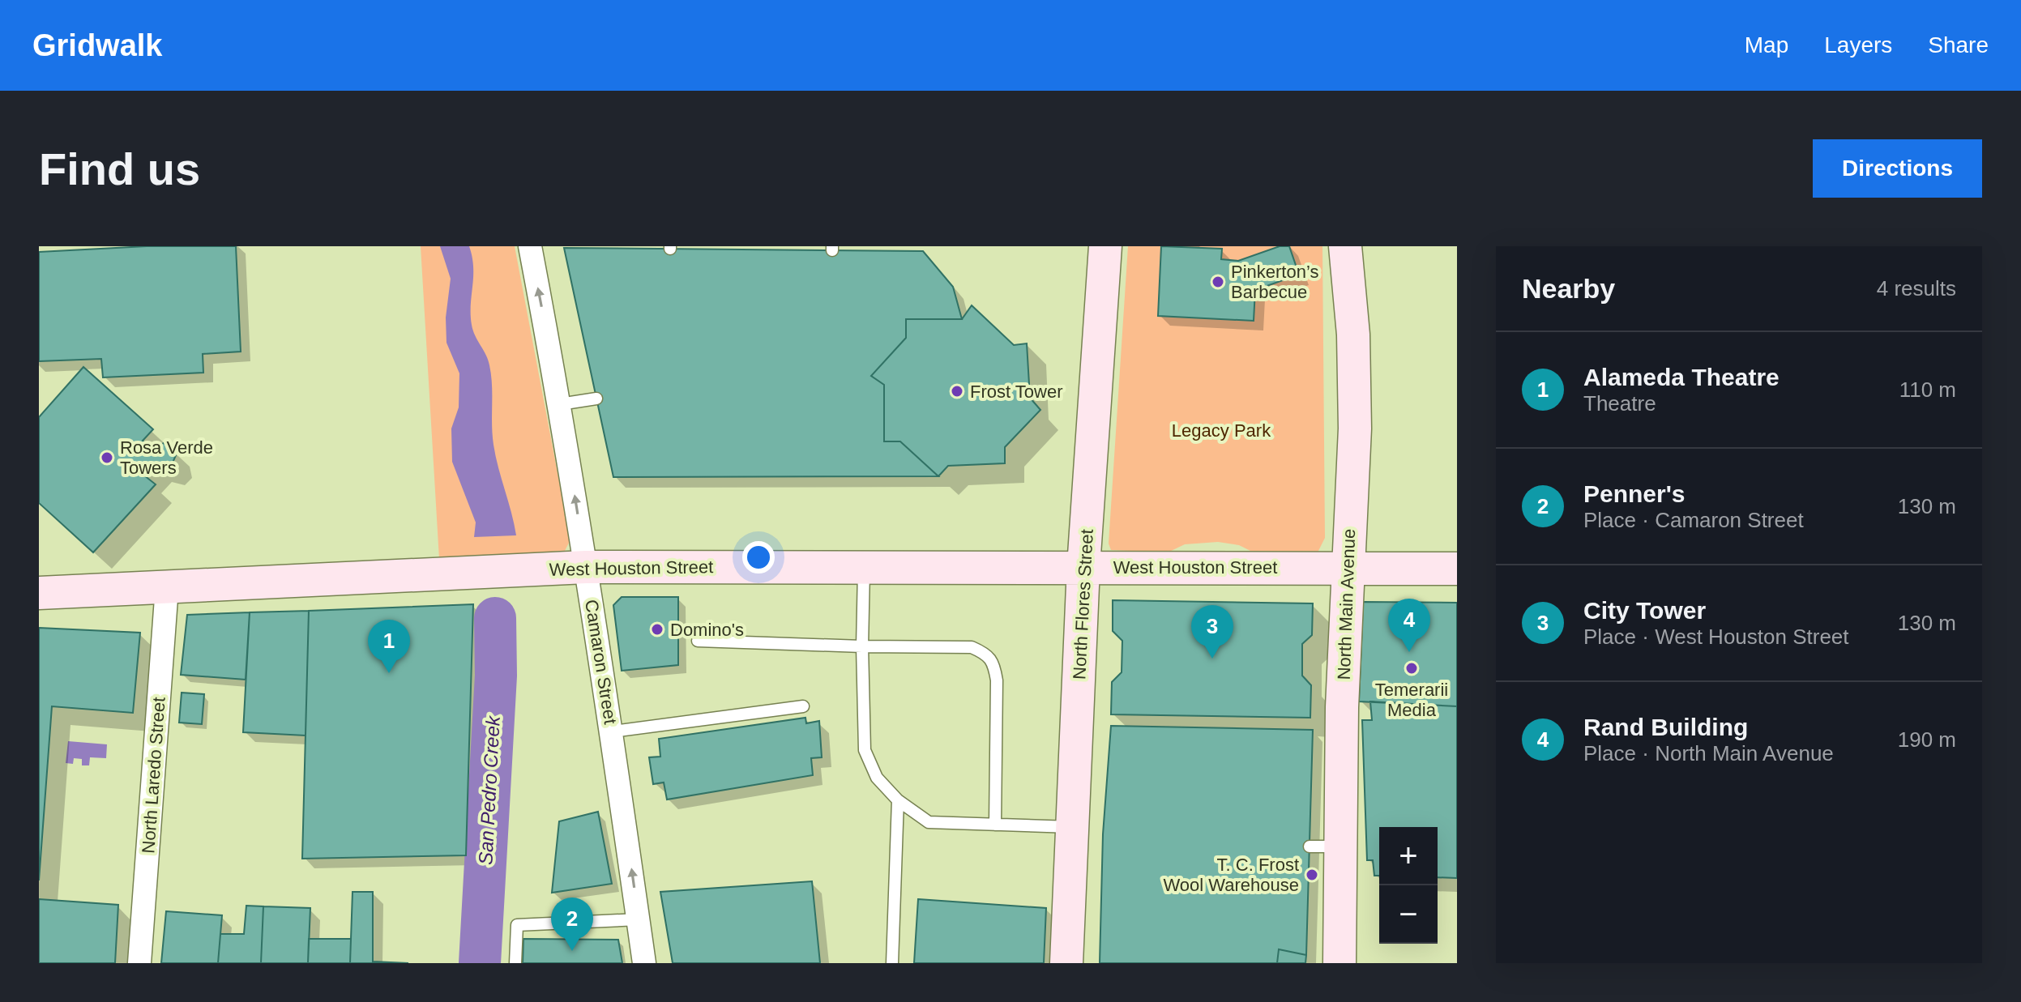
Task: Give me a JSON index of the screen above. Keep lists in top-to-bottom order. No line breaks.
{"streets":{"main road":["West Houston Street","North Flores Street","North Main Avenue"],"street":["Camaron Street","North Laredo Street"]},"crossings":[["West Houston Street","North Flores Street"],["West Houston Street","North Main Avenue"],["West Houston Street","Camaron Street"],["West Houston Street","North Laredo Street"]],"one_way":["Camaron Street"],"water":["San Pedro Creek"],"parks":["Legacy Park"],"places":["Pinkerton’s Barbecue","Frost Tower","Rosa Verde Towers","Domino's","Temerarii Media","T. C. Frost Wool Warehouse"],"page":{"header":"Gridwalk","nav":["Map","Layers","Share"],"buttons":"Directions","title":"Find us","heading":["Nearby","4 results"],"list":[{"mark":"1","name":"Alameda Theatre","note":"Theatre","value":"110 m"},{"mark":"2","name":"Penner's","note":"Place · Camaron Street","value":"130 m"},{"mark":"3","name":"City Tower","note":"Place · West Houston Street","value":"130 m"},{"mark":"4","name":"Rand Building","note":"Place · North Main Avenue","value":"190 m"}],"pins":["4","3","1","2"],"map_buttons":["+","−"]}}
